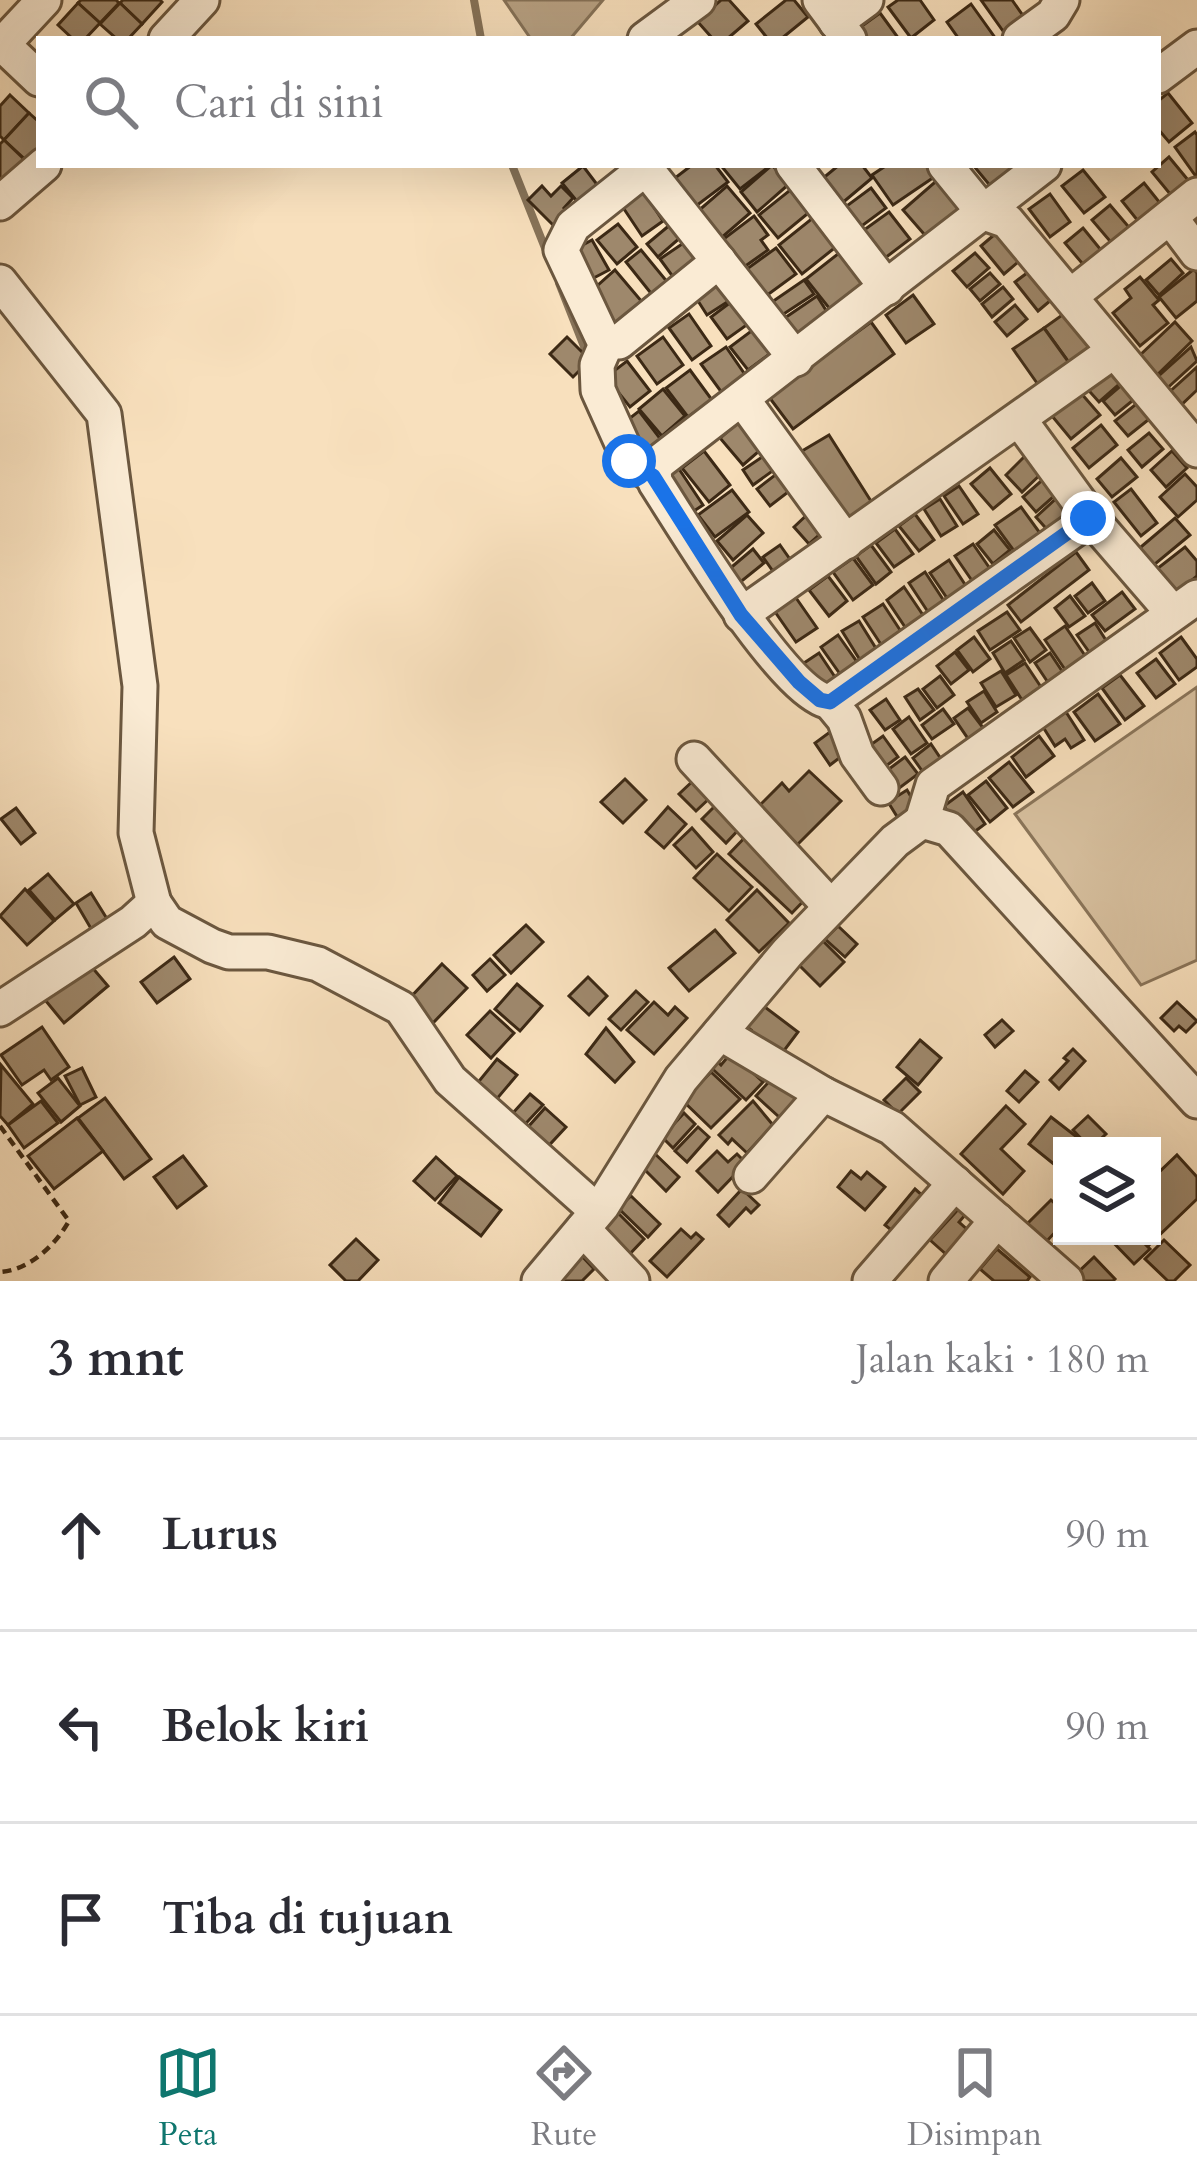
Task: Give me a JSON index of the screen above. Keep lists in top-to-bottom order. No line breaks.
{"page":{"search":"Cari di sini","heading":["3 mnt","Jalan kaki · 180 m"],"list":[["Lurus","90 m"],["Belok kiri","90 m"],"Tiba di tujuan"],"nav":["Peta","Rute","Disimpan"]}}
